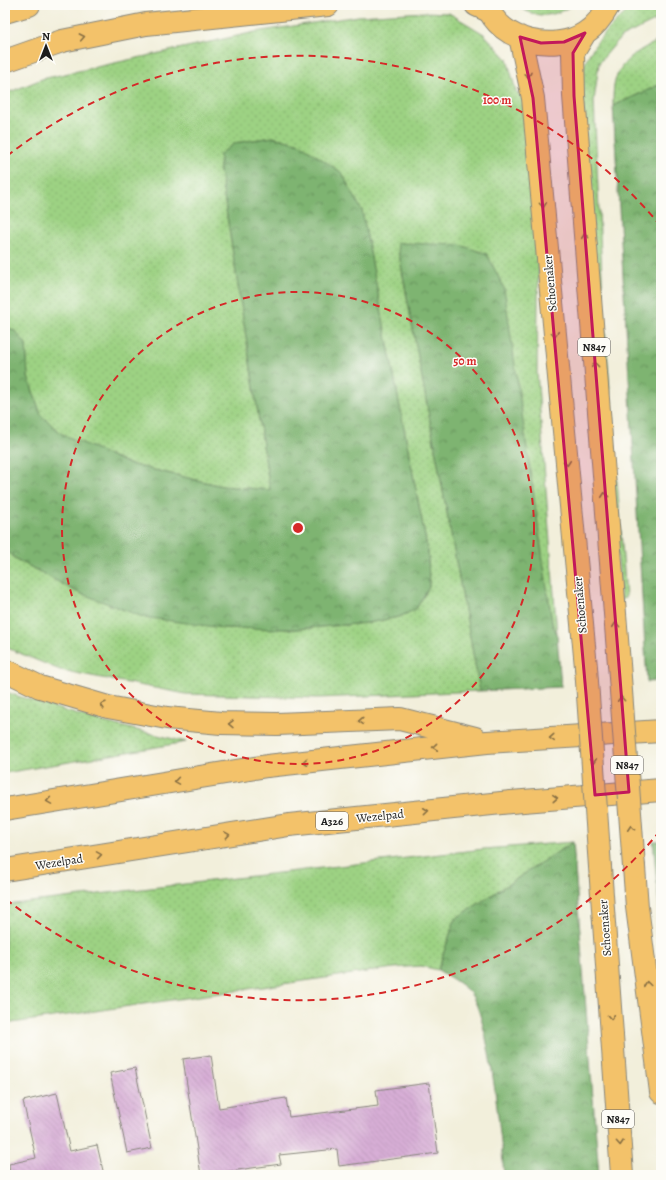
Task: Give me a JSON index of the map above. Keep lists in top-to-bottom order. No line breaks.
{"streets":{"main road":["Schoenaker","N847","Wezelpad","A326"]},"crossings":[["Schoenaker","N847"]],"north":"top","rings":["100 m","50 m"]}
